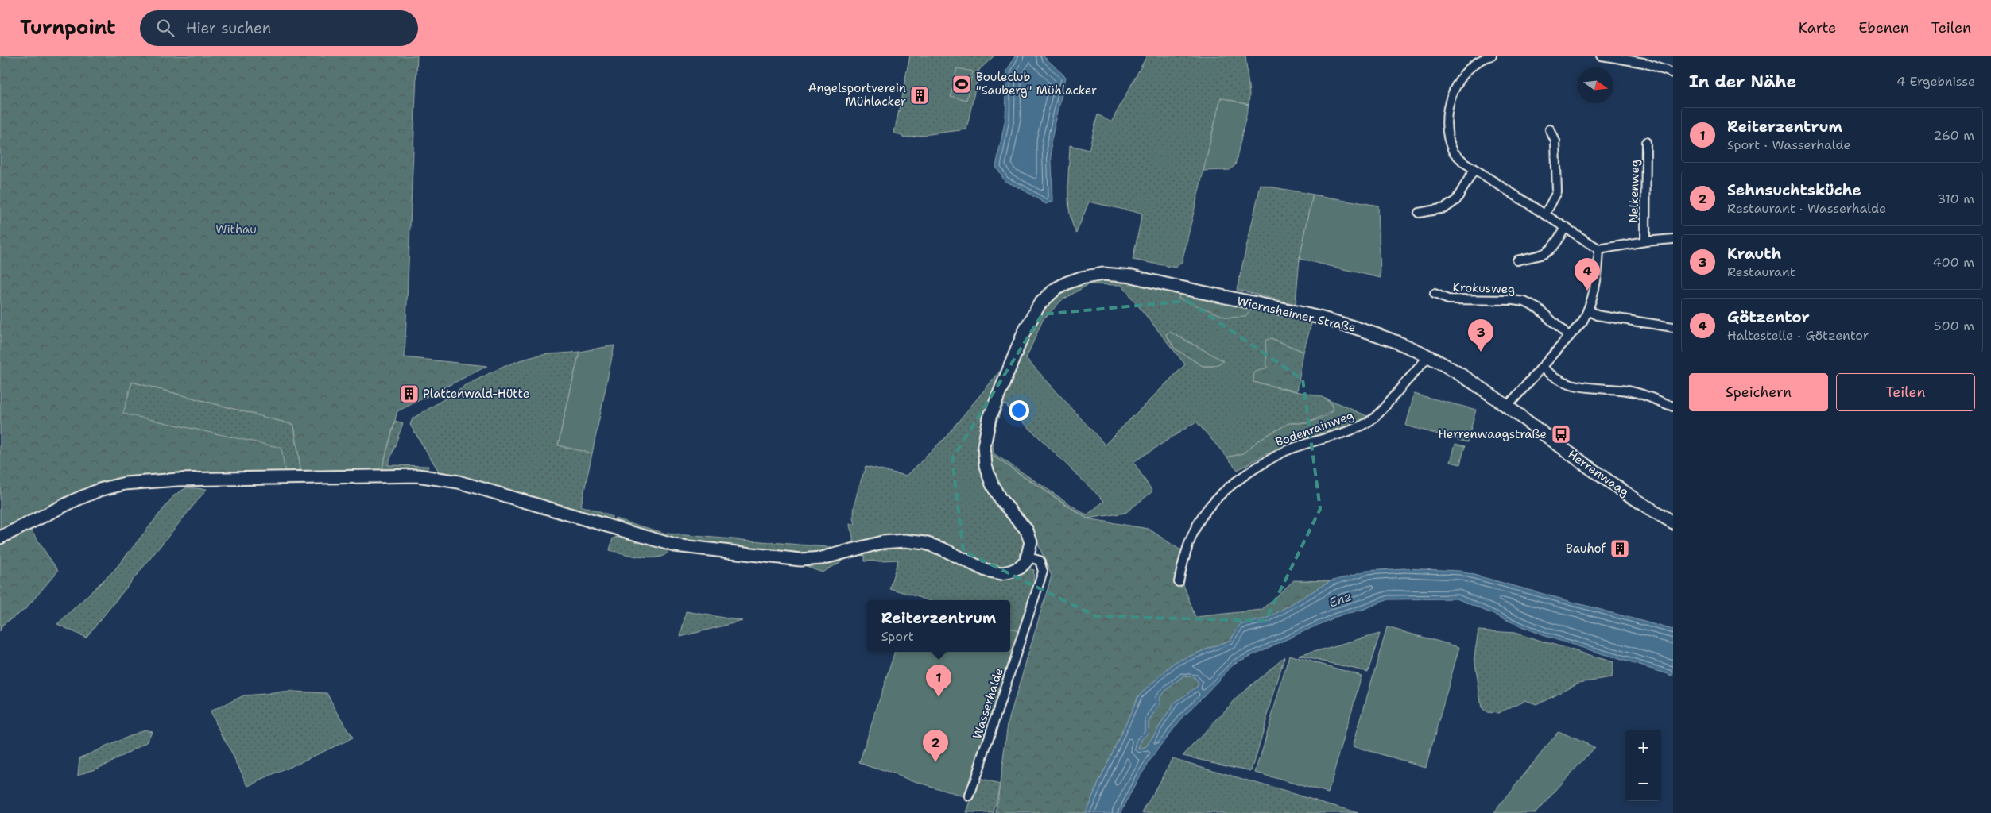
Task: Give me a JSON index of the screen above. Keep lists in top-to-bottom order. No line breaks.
{"streets":{"main road":["Wiernsheimer Straße","Herrenwaag"],"street":["Nelkenweg","Krokusweg","Bodenrainweg","Wasserhalde"]},"crossings":[["Wiernsheimer Straße","Bodenrainweg"],["Wiernsheimer Straße","Herrenwaag"],["Wiernsheimer Straße","Wasserhalde"]],"water":["Enz"],"parks":["Withau"],"places":{"sports":["Bouleclub \"Sauberg\" Mühlacker"],"building":["Angelsportverein Mühlacker","Plattenwald-Hütte","Bauhof"],"bus stop":["Herrenwaagstraße"]},"north":"right","page":{"header":"Turnpoint","search":"Hier suchen","nav":["Karte","Ebenen","Teilen"],"heading":["In der Nähe","4 Ergebnisse"],"list":[{"mark":"1","name":"Reiterzentrum","note":"Sport · Wasserhalde","value":"260 m"},{"mark":"2","name":"Sehnsuchtsküche","note":"Restaurant · Wasserhalde","value":"310 m"},{"mark":"3","name":"Krauth","note":"Restaurant","value":"400 m"},{"mark":"4","name":"Götzentor","note":"Haltestelle · Götzentor","value":"500 m"}],"pins":["4","3","1","2"],"buttons":["Speichern","Teilen"],"popup":["Reiterzentrum","Sport"],"map_buttons":["+","−"]}}
